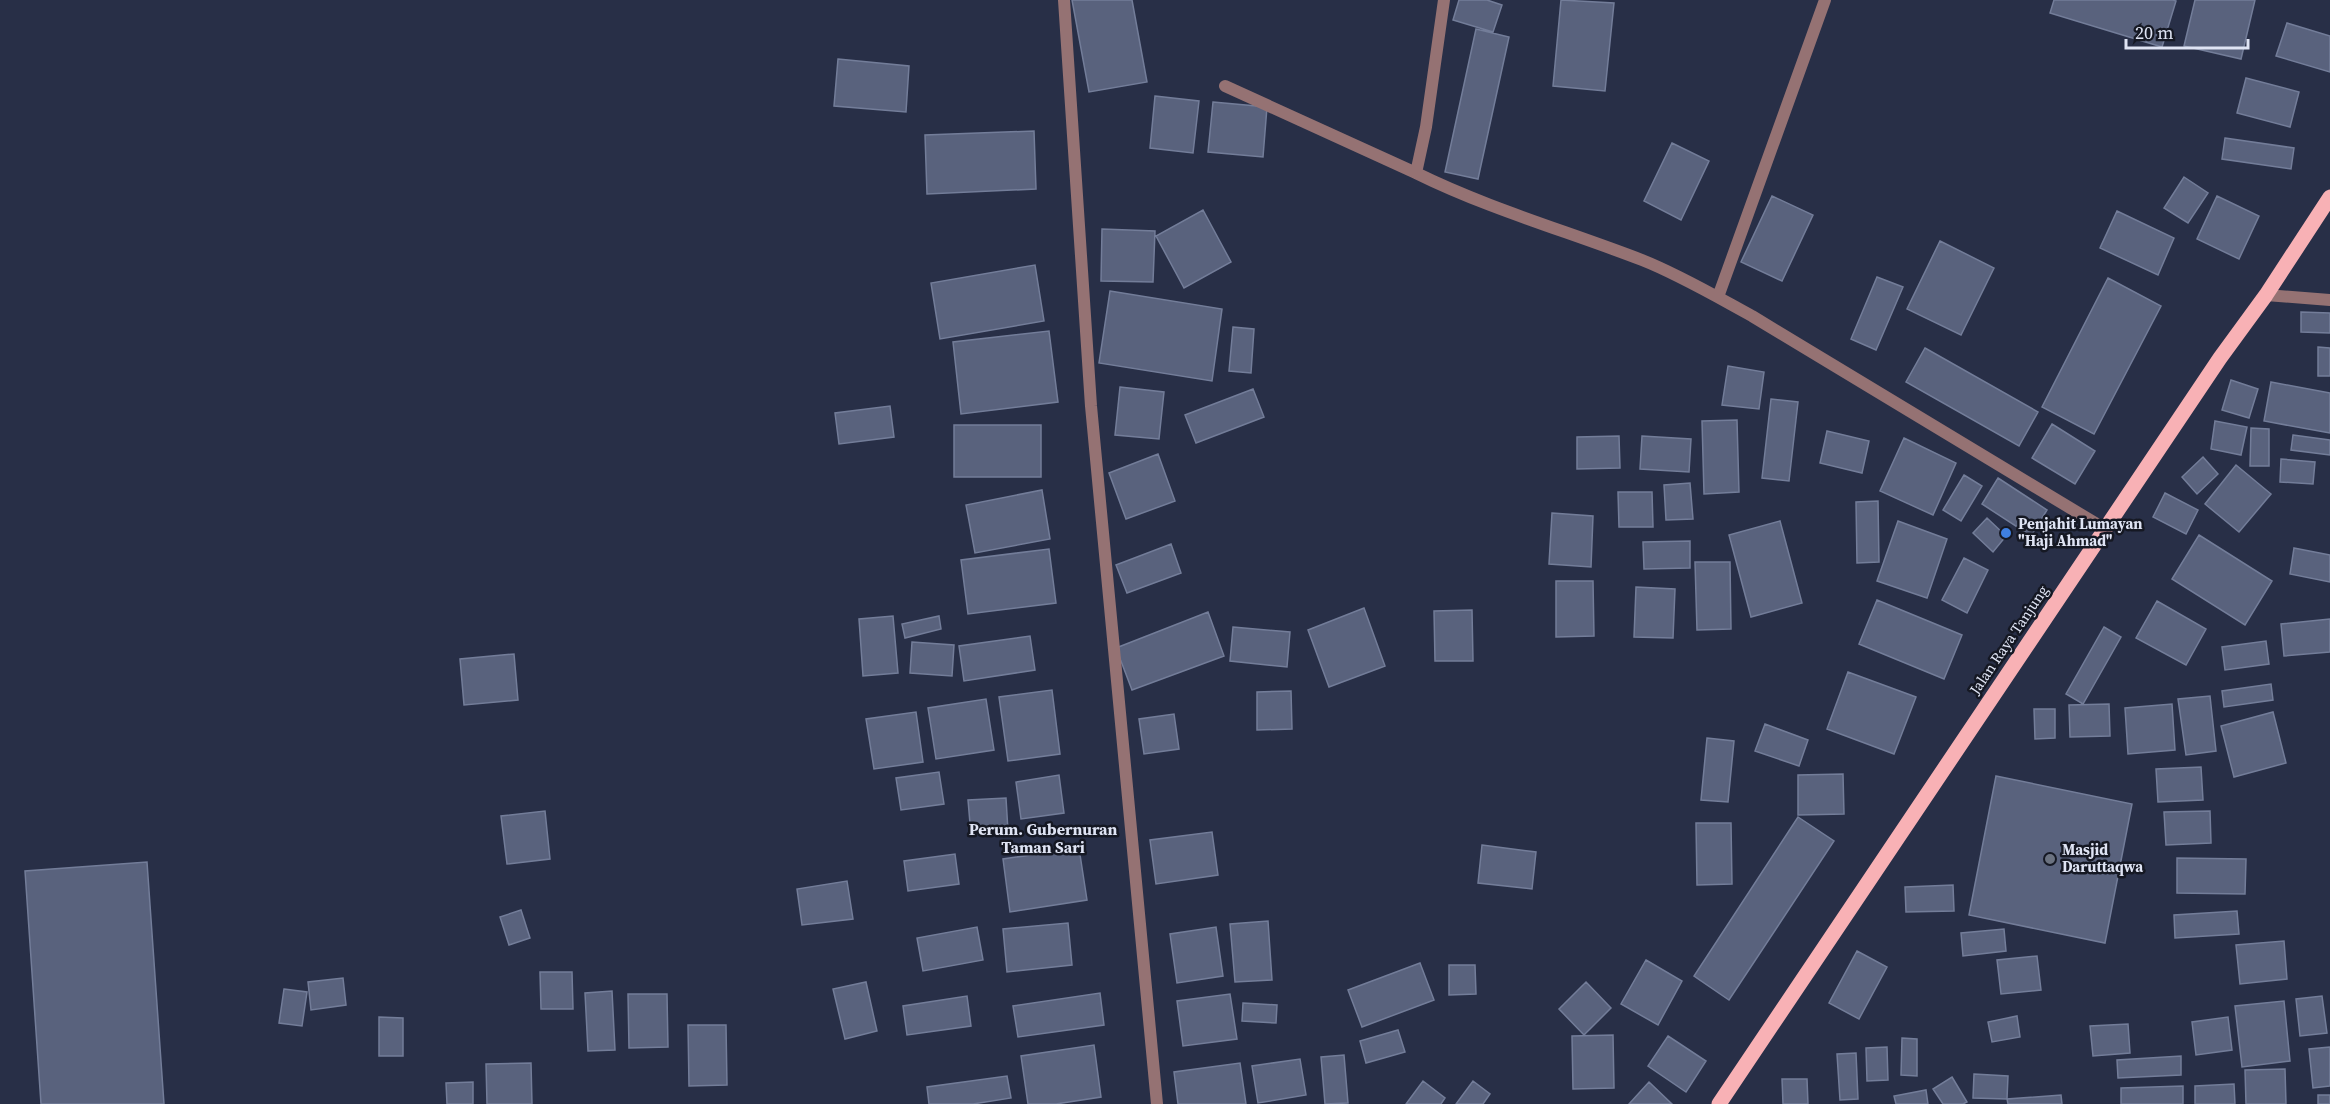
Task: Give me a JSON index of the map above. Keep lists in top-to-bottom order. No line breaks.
{"streets":{"main road":["Jalan Raya Tanjung"]},"districts":["Perum. Gubernuran Taman Sari"],"places":["Penjahit Lumayan \"Haji Ahmad\"","Masjid Daruttaqwa"],"scale_bar":"20 m"}
